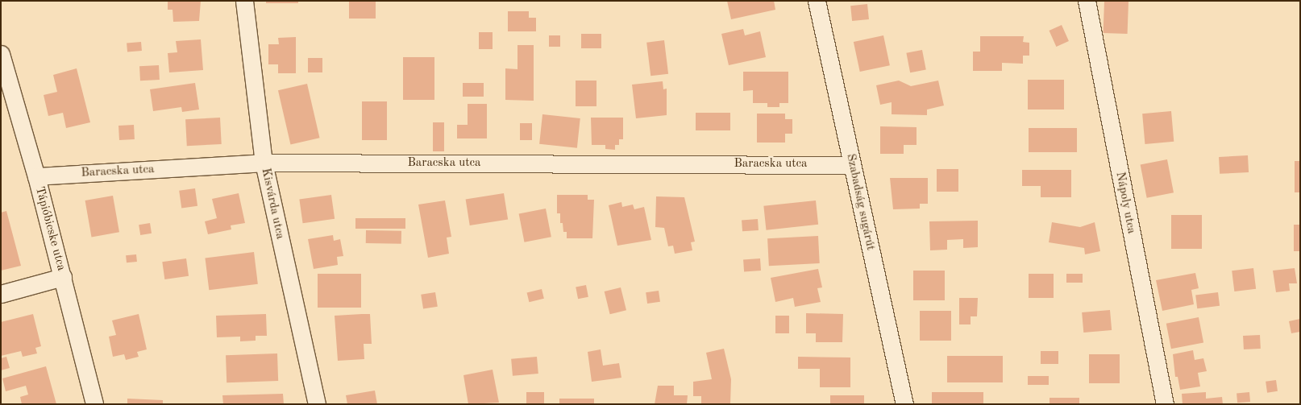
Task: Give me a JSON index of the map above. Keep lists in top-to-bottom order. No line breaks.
{"streets":{"street":["Baracska utca","Szabadság sugárút","Nápoly utca","Kisvárda utca","Tápióbicske utca"]},"crossings":[["Baracska utca","Szabadság sugárút"],["Baracska utca","Kisvárda utca"],["Baracska utca","Tápióbicske utca"]]}
